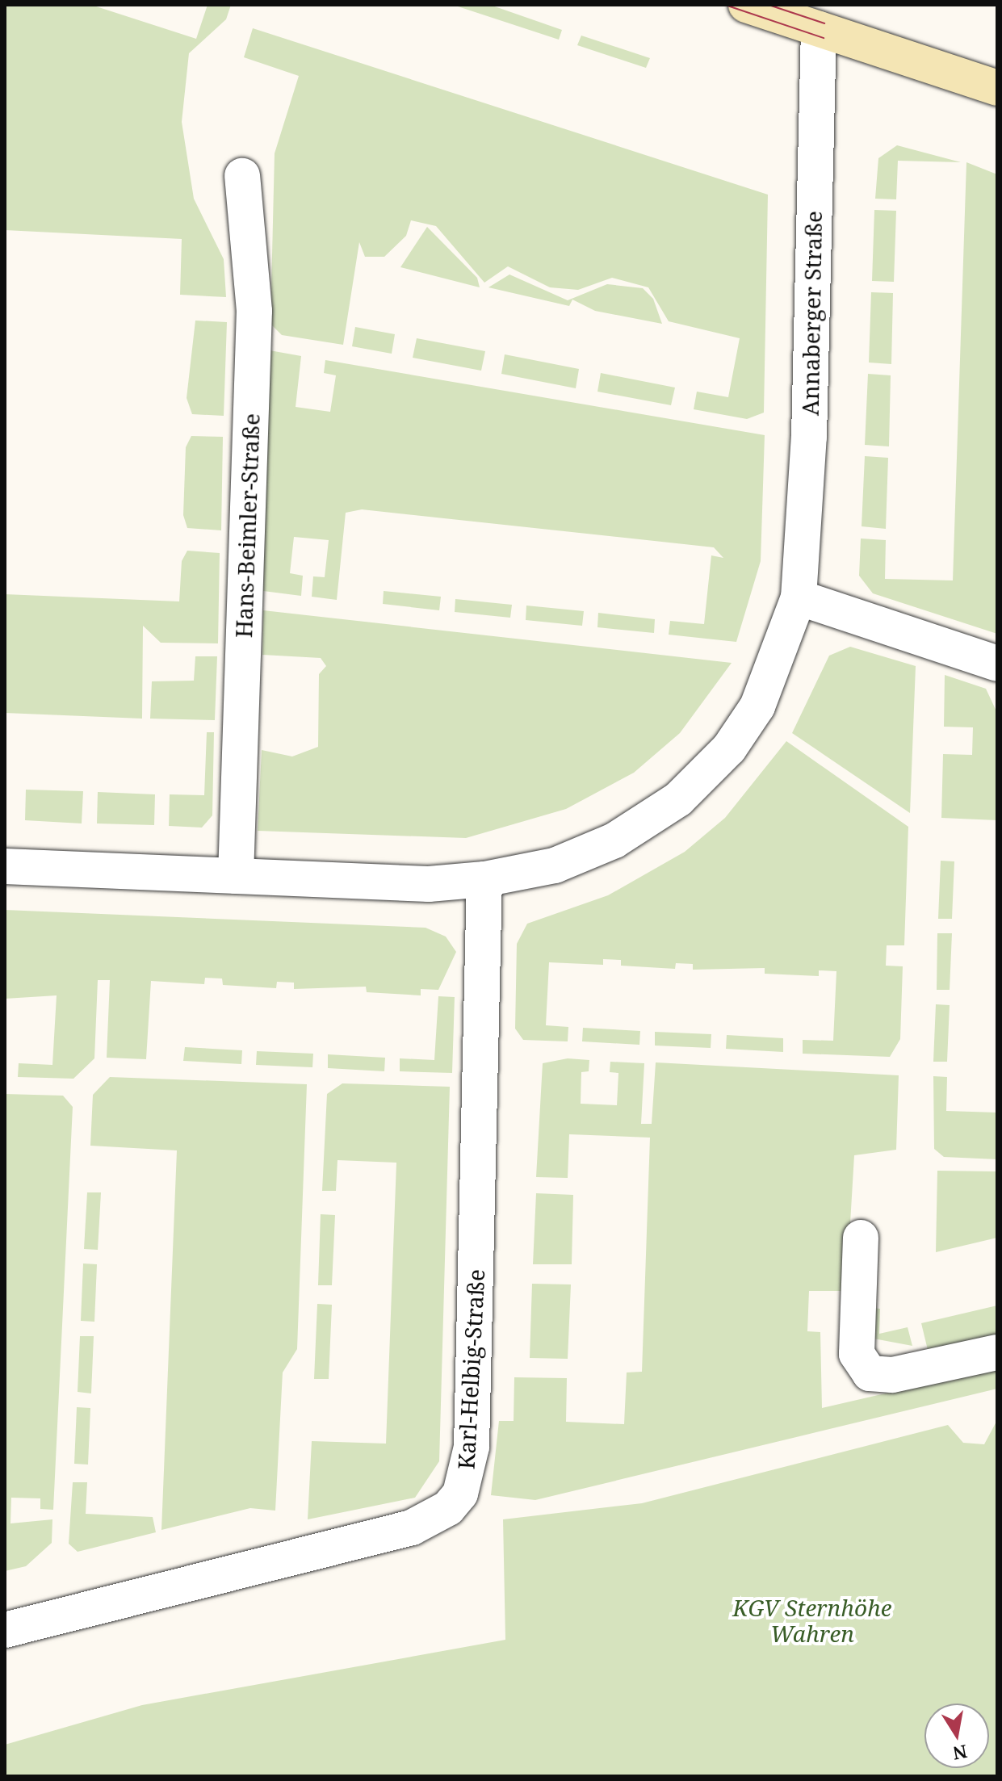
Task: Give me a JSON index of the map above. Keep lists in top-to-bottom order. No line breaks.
{"streets":{"street":["Annaberger Straße","Hans-Beimler-Straße","Karl-Helbig-Straße"]},"parks":["KGV Sternhöhe Wahren"],"north":"bottom"}
